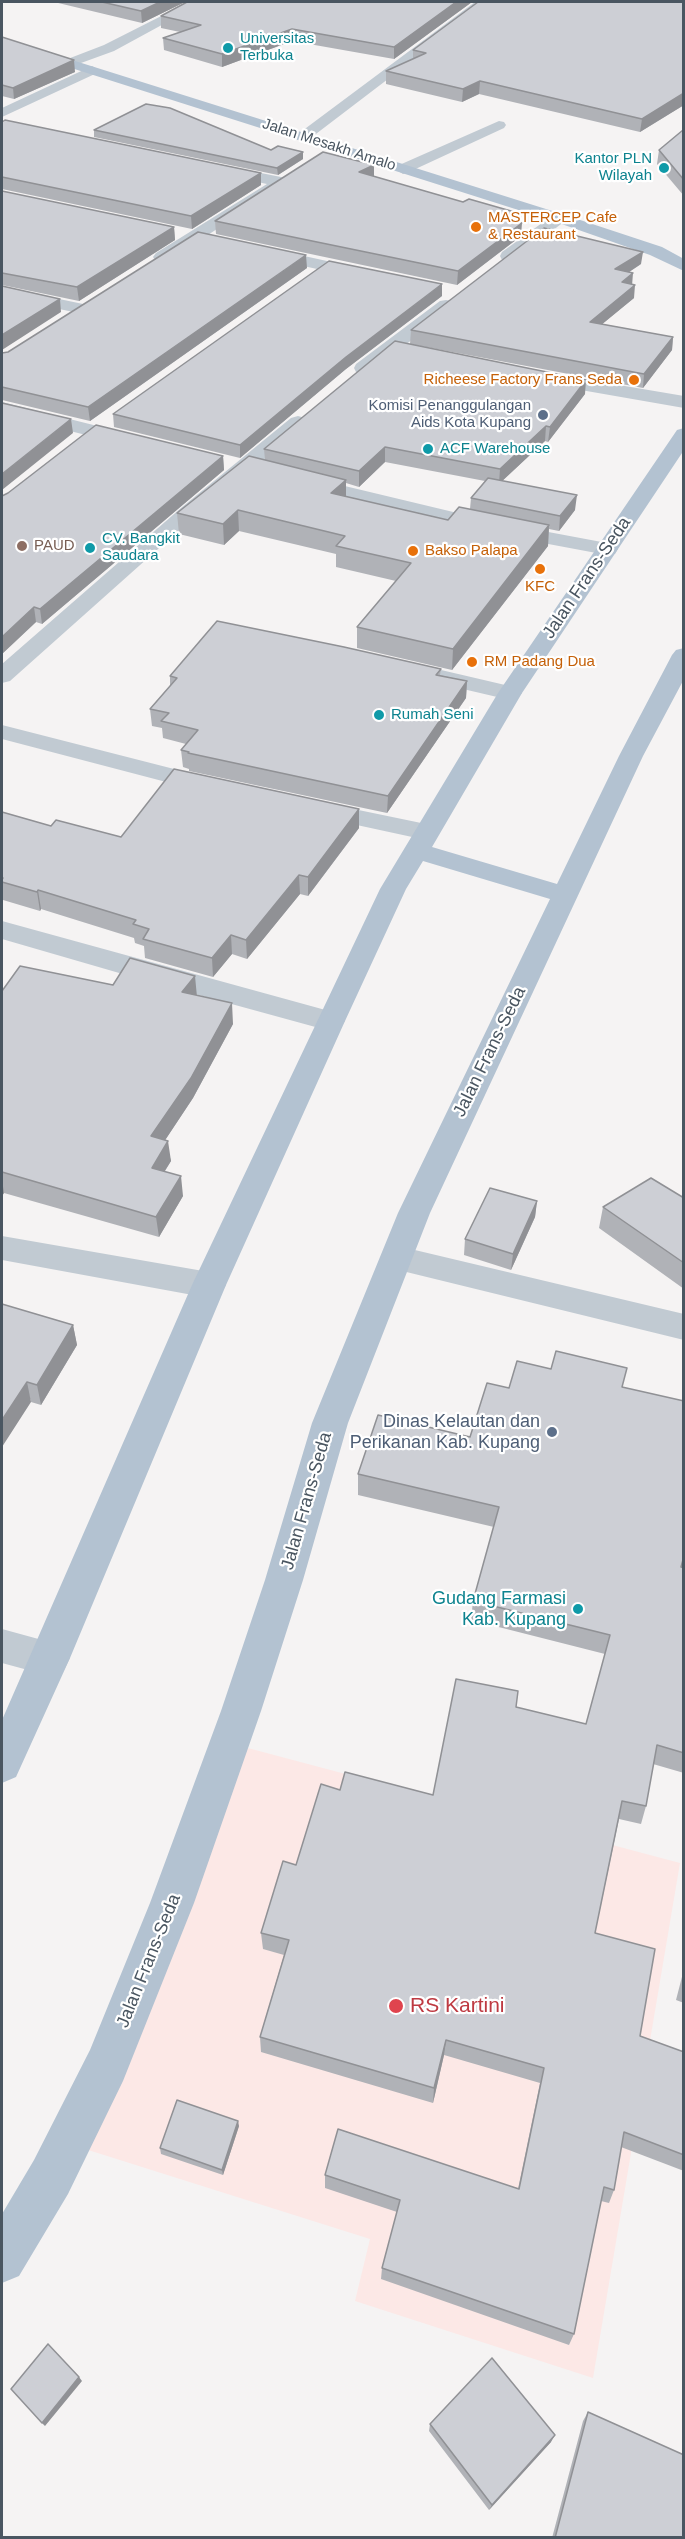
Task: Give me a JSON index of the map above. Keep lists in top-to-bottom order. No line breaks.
{"streets":{"main road":["Jalan Mesakh Amalo","Jalan Frans-Seda"]},"places":["Universitas Terbuka","Kantor PLN Wilayah","MASTERCEP Cafe & Restaurant","Richeese Factory Frans Seda","Komisi Penanggulangan Aids Kota Kupang","ACF Warehouse","PAUD","CV. Bangkit Saudara","Bakso Palapa","KFC","RM Padang Dua","Rumah Seni","Dinas Kelautan dan Perikanan Kab. Kupang","Gudang Farmasi Kab. Kupang","RS Kartini"]}
